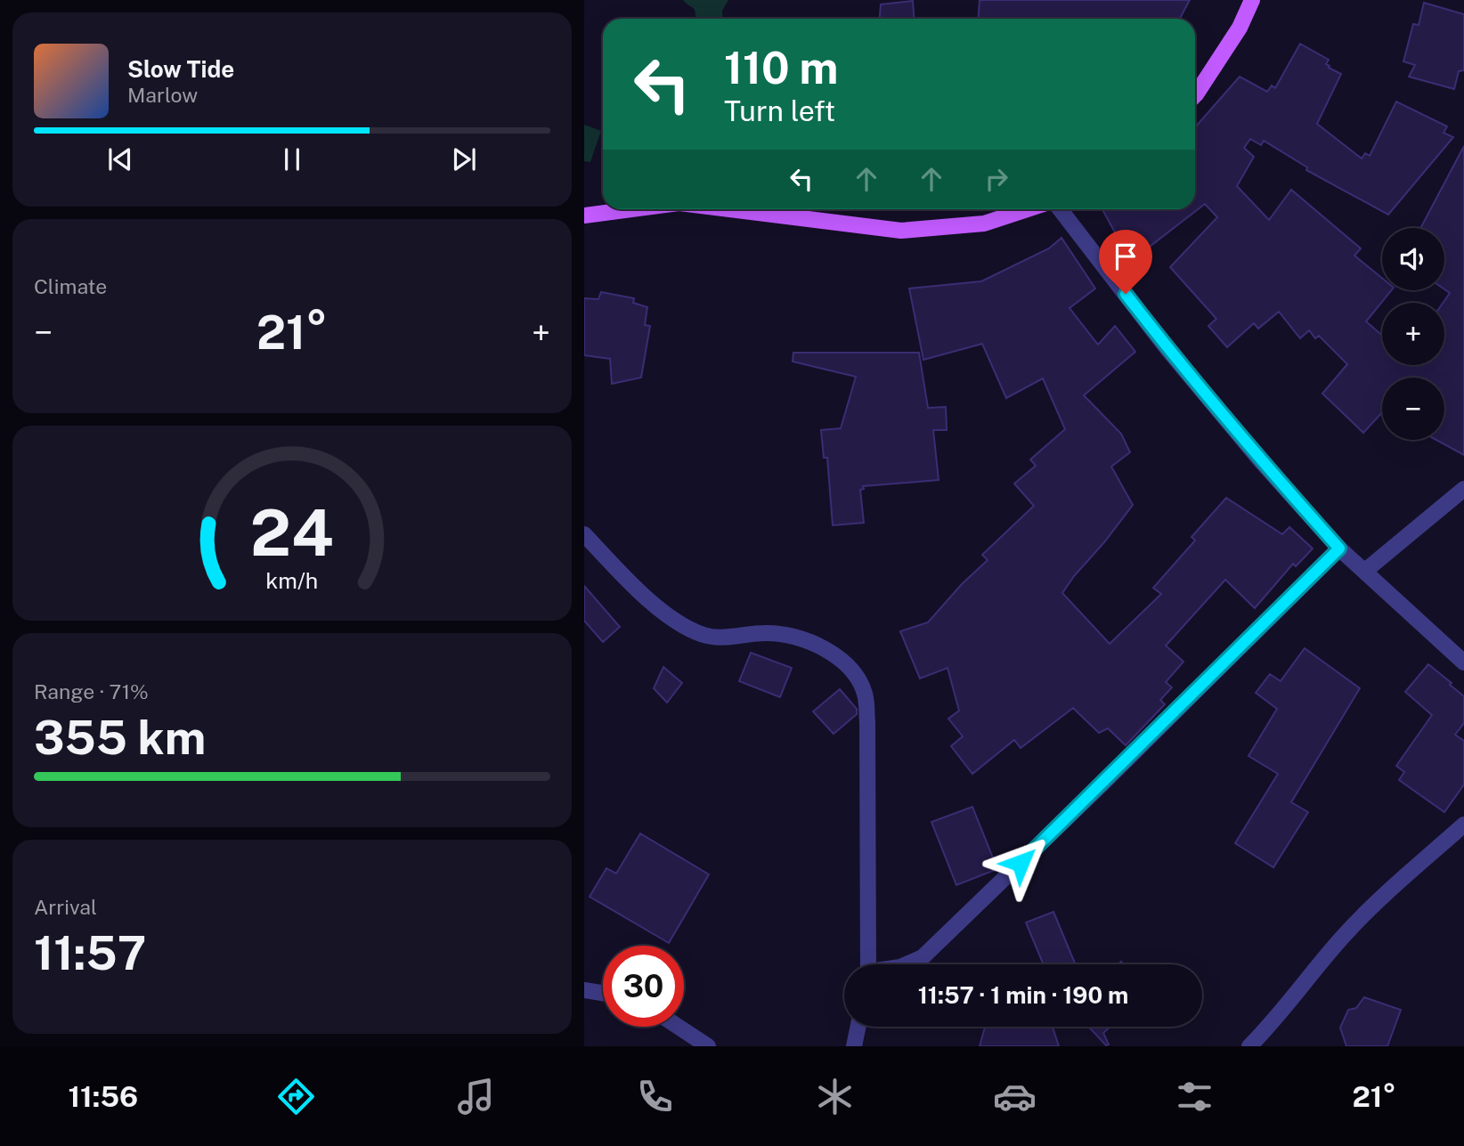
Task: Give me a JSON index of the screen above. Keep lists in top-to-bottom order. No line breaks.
{"page":{"turn":["110 m","Turn left"],"song":["Slow Tide","Marlow"],"tile":["Climate",["Range · 71%","355 km"],["Arrival","11:57"]],"map_buttons":["+","−"],"heat":["−","21°","+"],"limit":"30","trip":"11:57 · 1 min · 190 m","tabs":["11:56","21°"],"gauge":["24","km/h"]}}
